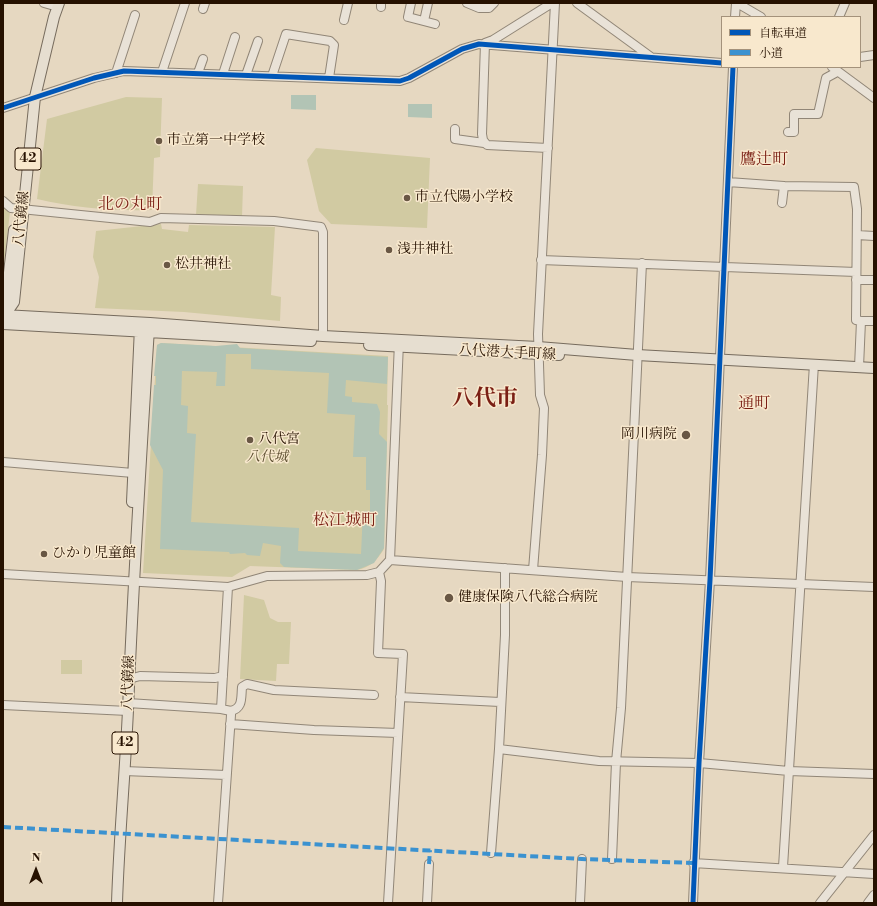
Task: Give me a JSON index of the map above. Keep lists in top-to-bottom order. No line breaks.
{"streets":{"main road":["42","八代鏡線","八代港大手町線"]},"crossings":[["八代鏡線","八代港大手町線"]],"districts":["鷹辻町","北の丸町","八代市","通町","松江城町"],"parks":["八代城"],"places":["市立第一中学校","市立代陽小学校","浅井神社","松井神社","岡川病院","八代宮","ひかり児童館","健康保険八代総合病院"],"legend":["自転車道","小道"],"north":"top"}
